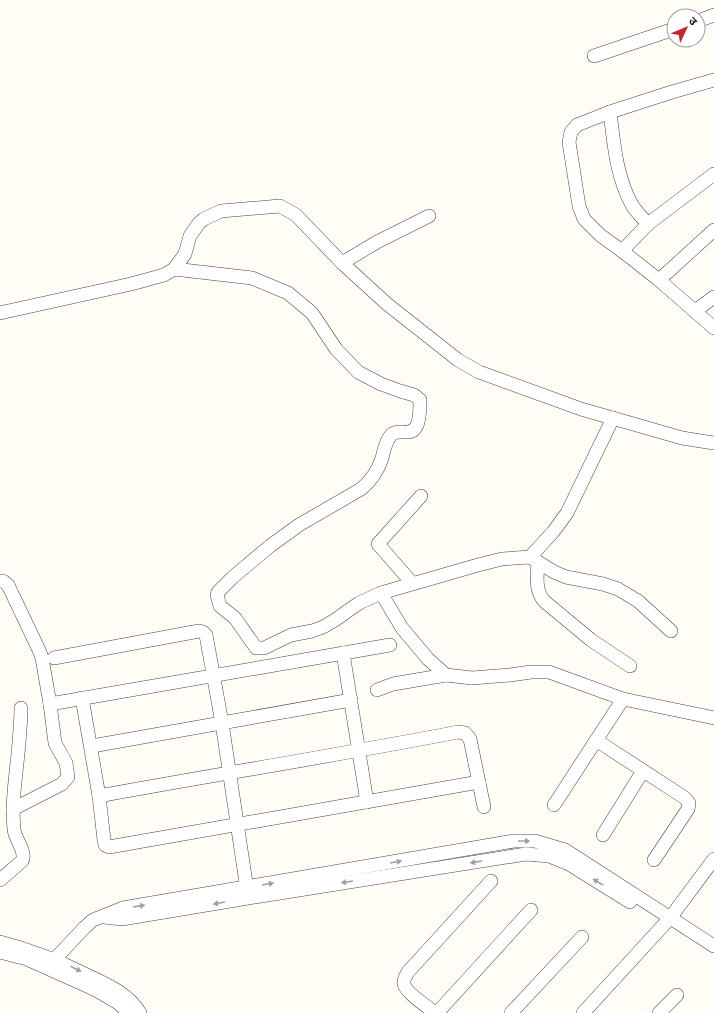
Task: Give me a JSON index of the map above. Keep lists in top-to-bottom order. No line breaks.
{"north":"top right"}
